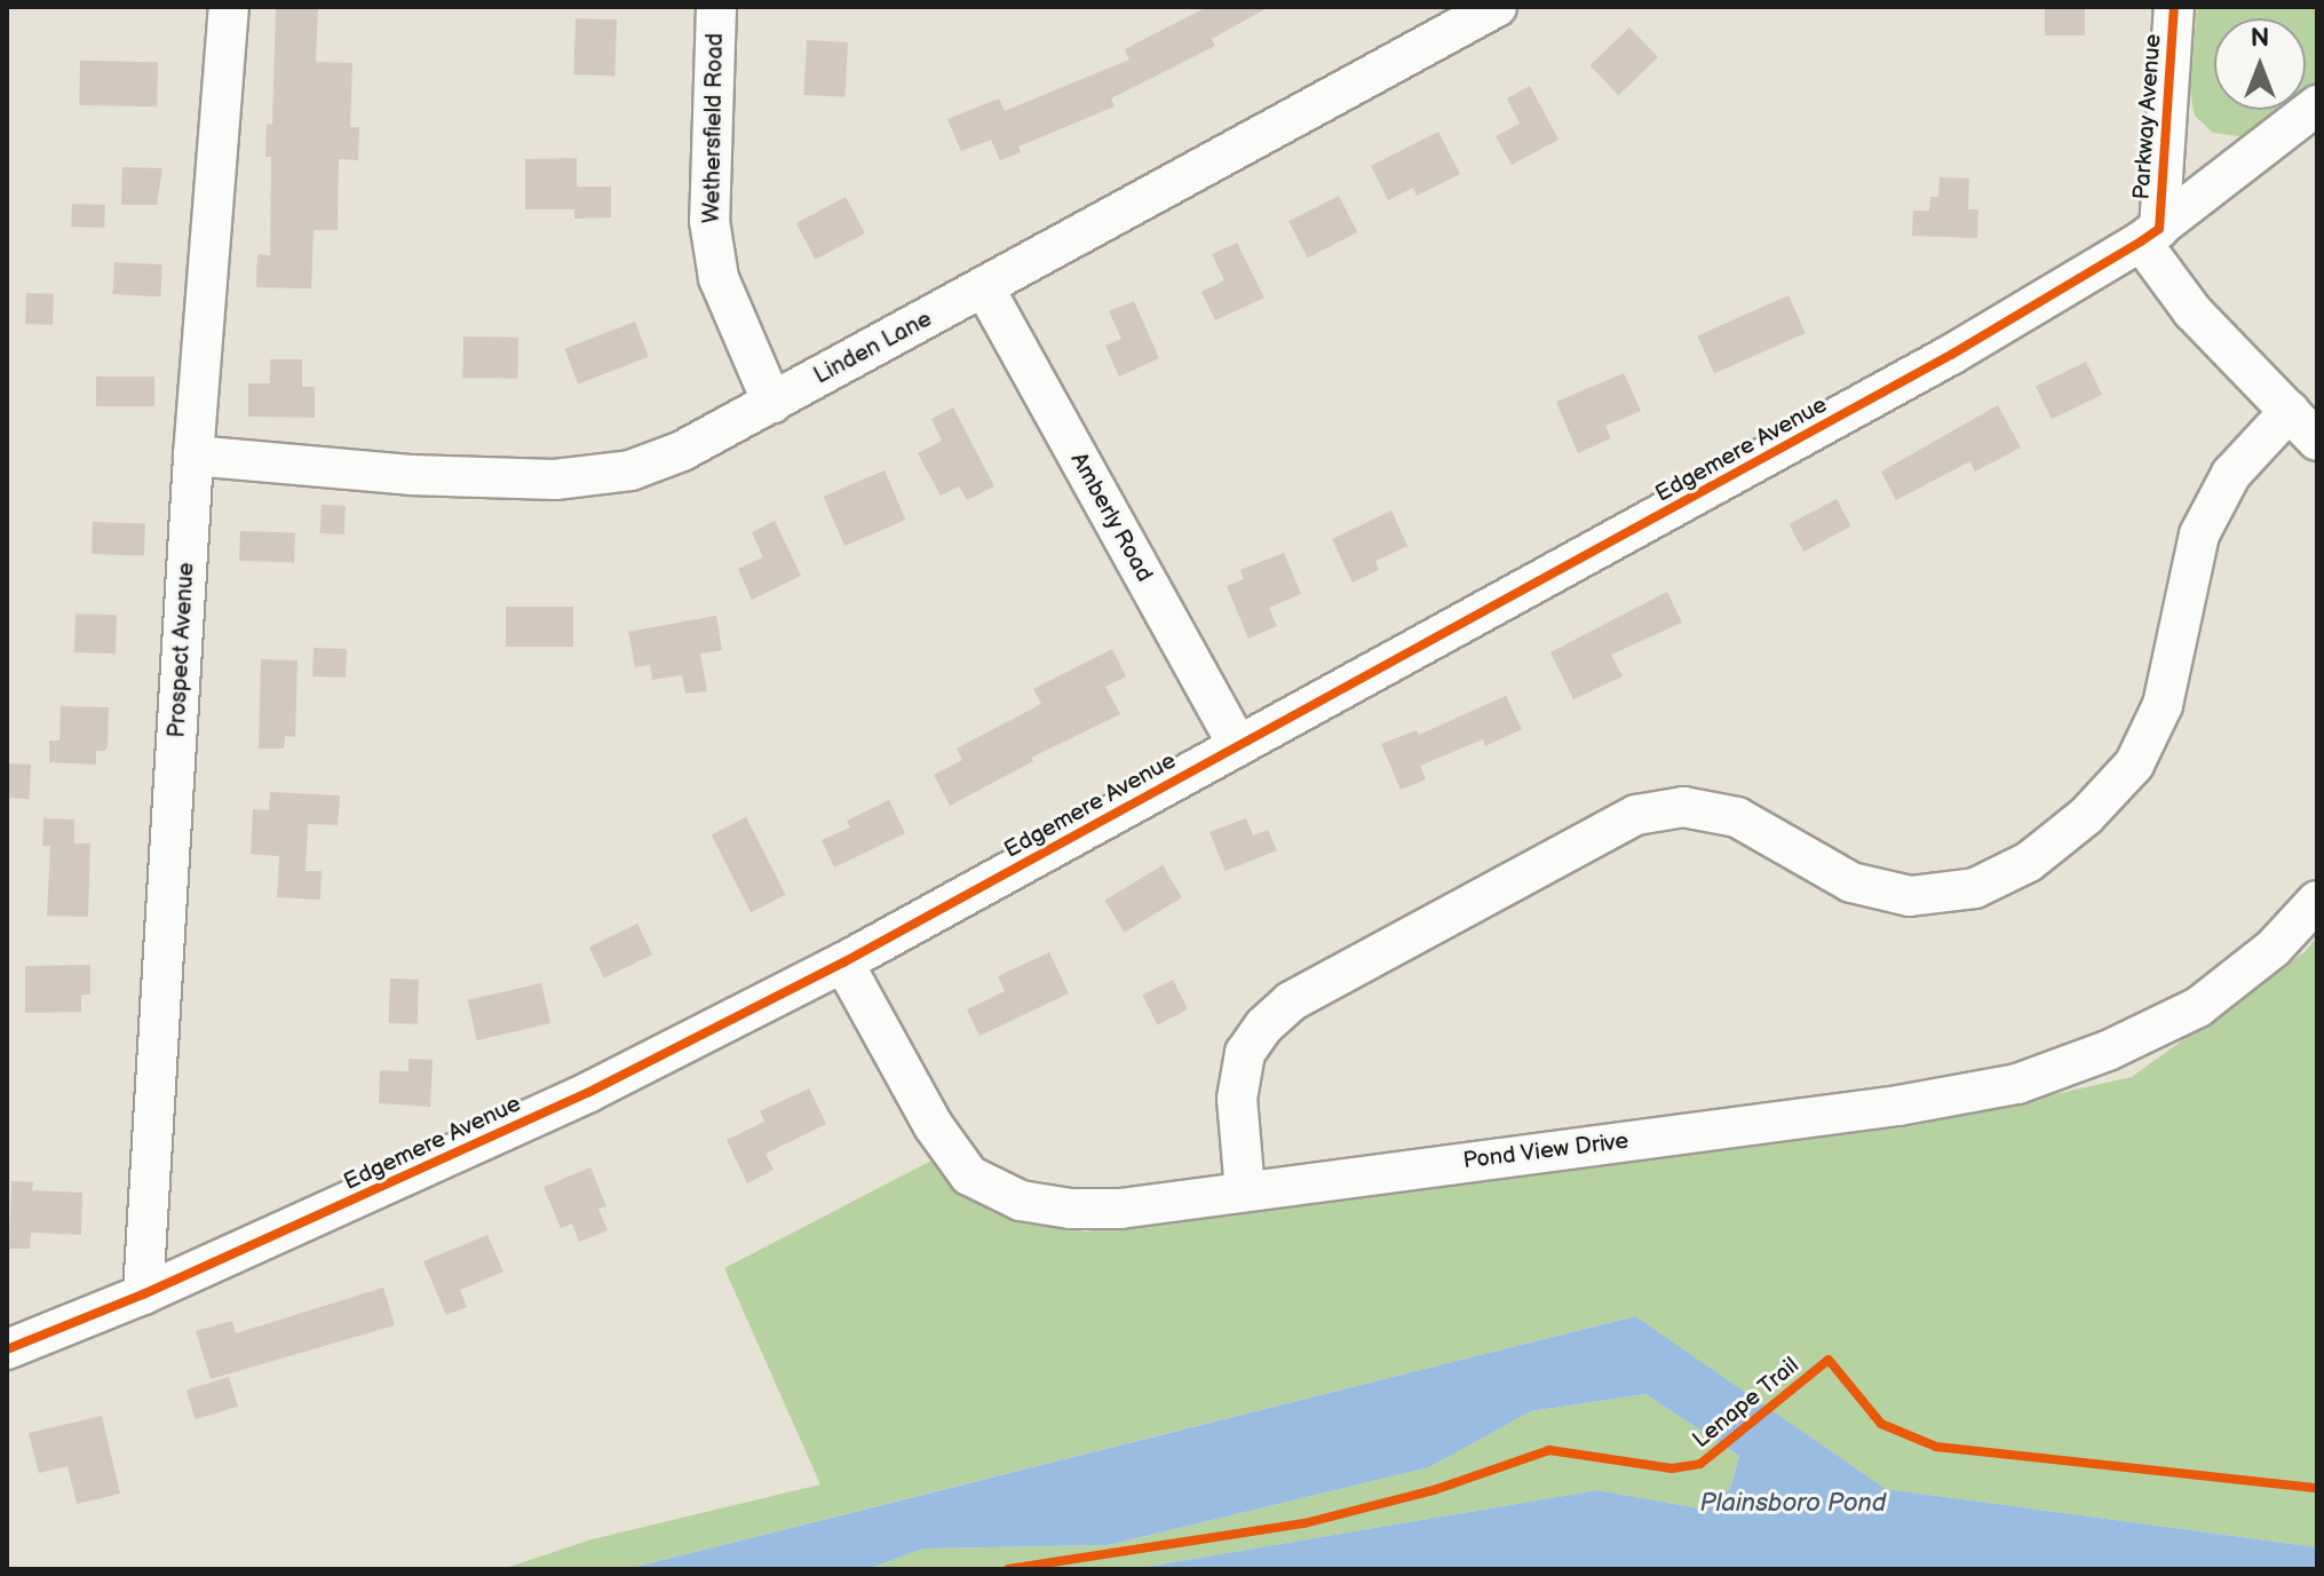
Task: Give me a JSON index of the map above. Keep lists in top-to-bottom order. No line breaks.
{"streets":{"street":["Parkway Avenue","Wethersfield Road","Linden Lane","Edgemere Avenue","Amberly Road","Prospect Avenue","Pond View Drive"],"cycle path":["Lenape Trail"]},"crossings":[["Parkway Avenue","Edgemere Avenue"],["Wethersfield Road","Linden Lane"],["Linden Lane","Amberly Road"],["Linden Lane","Prospect Avenue"],["Edgemere Avenue","Amberly Road"],["Edgemere Avenue","Prospect Avenue"],["Edgemere Avenue","Pond View Drive"]],"water":["Plainsboro Pond"],"north":"top"}
